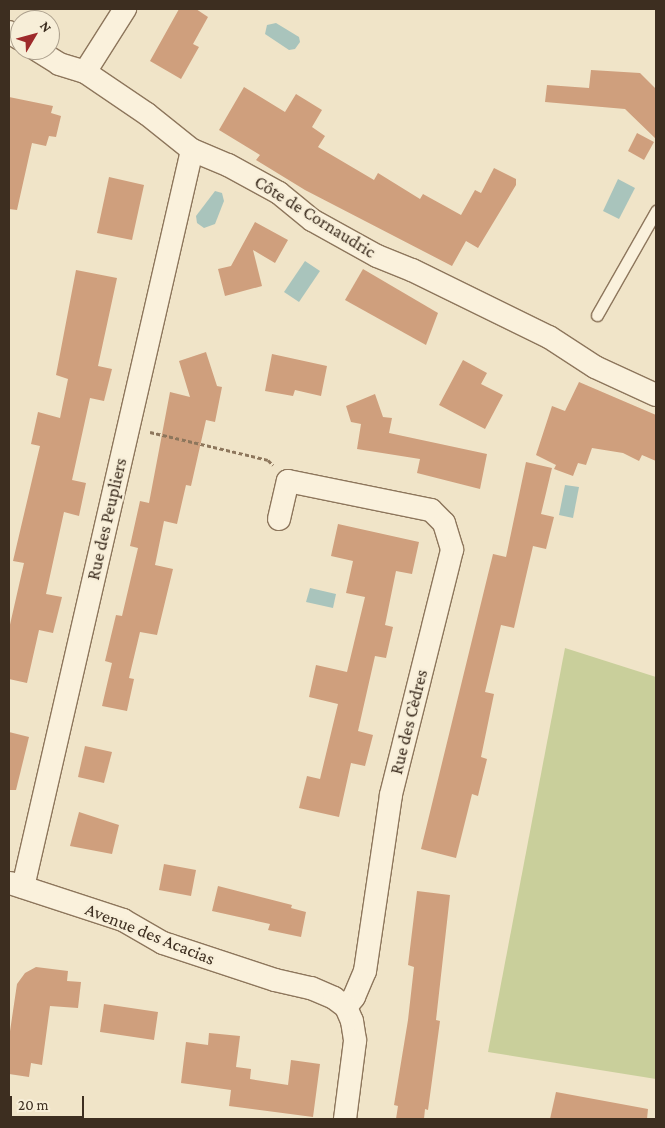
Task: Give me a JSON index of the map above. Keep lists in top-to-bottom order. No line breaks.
{"streets":{"street":["Côte de Cornaudric","Rue des Peupliers","Rue des Cèdres","Avenue des Acacias"]},"crossings":[["Côte de Cornaudric","Rue des Peupliers"],["Rue des Peupliers","Avenue des Acacias"],["Rue des Cèdres","Avenue des Acacias"]],"scale_bar":"20 m","north":"top right"}
